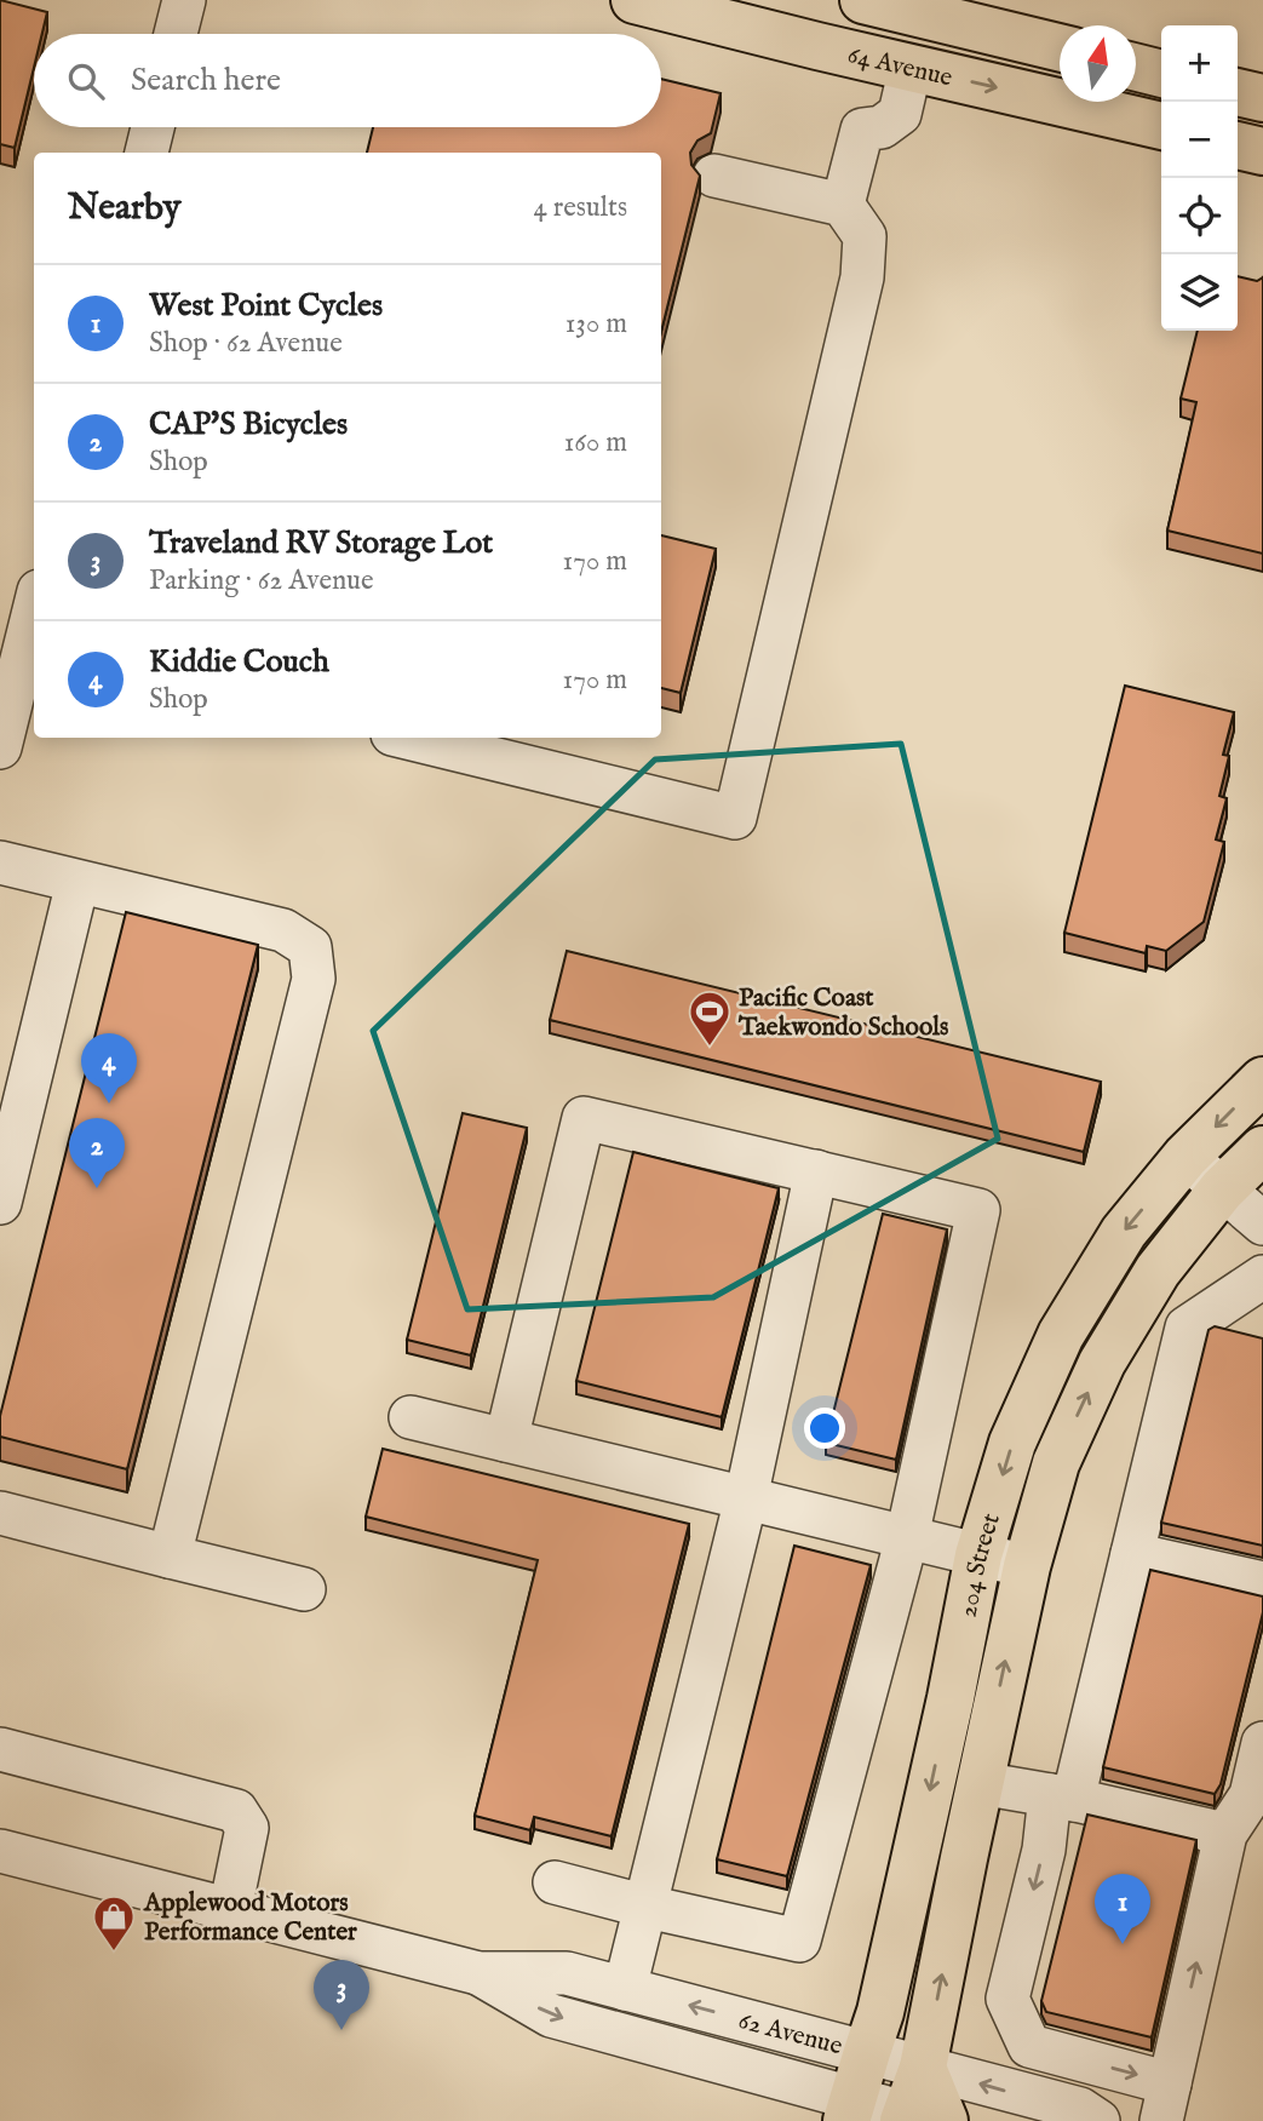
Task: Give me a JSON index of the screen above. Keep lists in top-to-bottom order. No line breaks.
{"streets":{"main road":["64 Avenue","204 Street"],"street":["62 Avenue"]},"crossings":[["204 Street","62 Avenue"]],"places":{"sports":["Pacific Coast Taekwondo Schools"],"shop":["Applewood Motors Performance Center"]},"north":"top","page":{"map_buttons":["+","−"],"search":"Search here","heading":["Nearby","4 results"],"list":[{"mark":"1","name":"West Point Cycles","note":"Shop · 62 Avenue","value":"130 m"},{"mark":"2","name":"CAP'S Bicycles","note":"Shop","value":"160 m"},{"mark":"3","name":"Traveland RV Storage Lot","note":"Parking · 62 Avenue","value":"170 m"},{"mark":"4","name":"Kiddie Couch","note":"Shop","value":"170 m"}],"pins":["4","2","1","3"]}}
